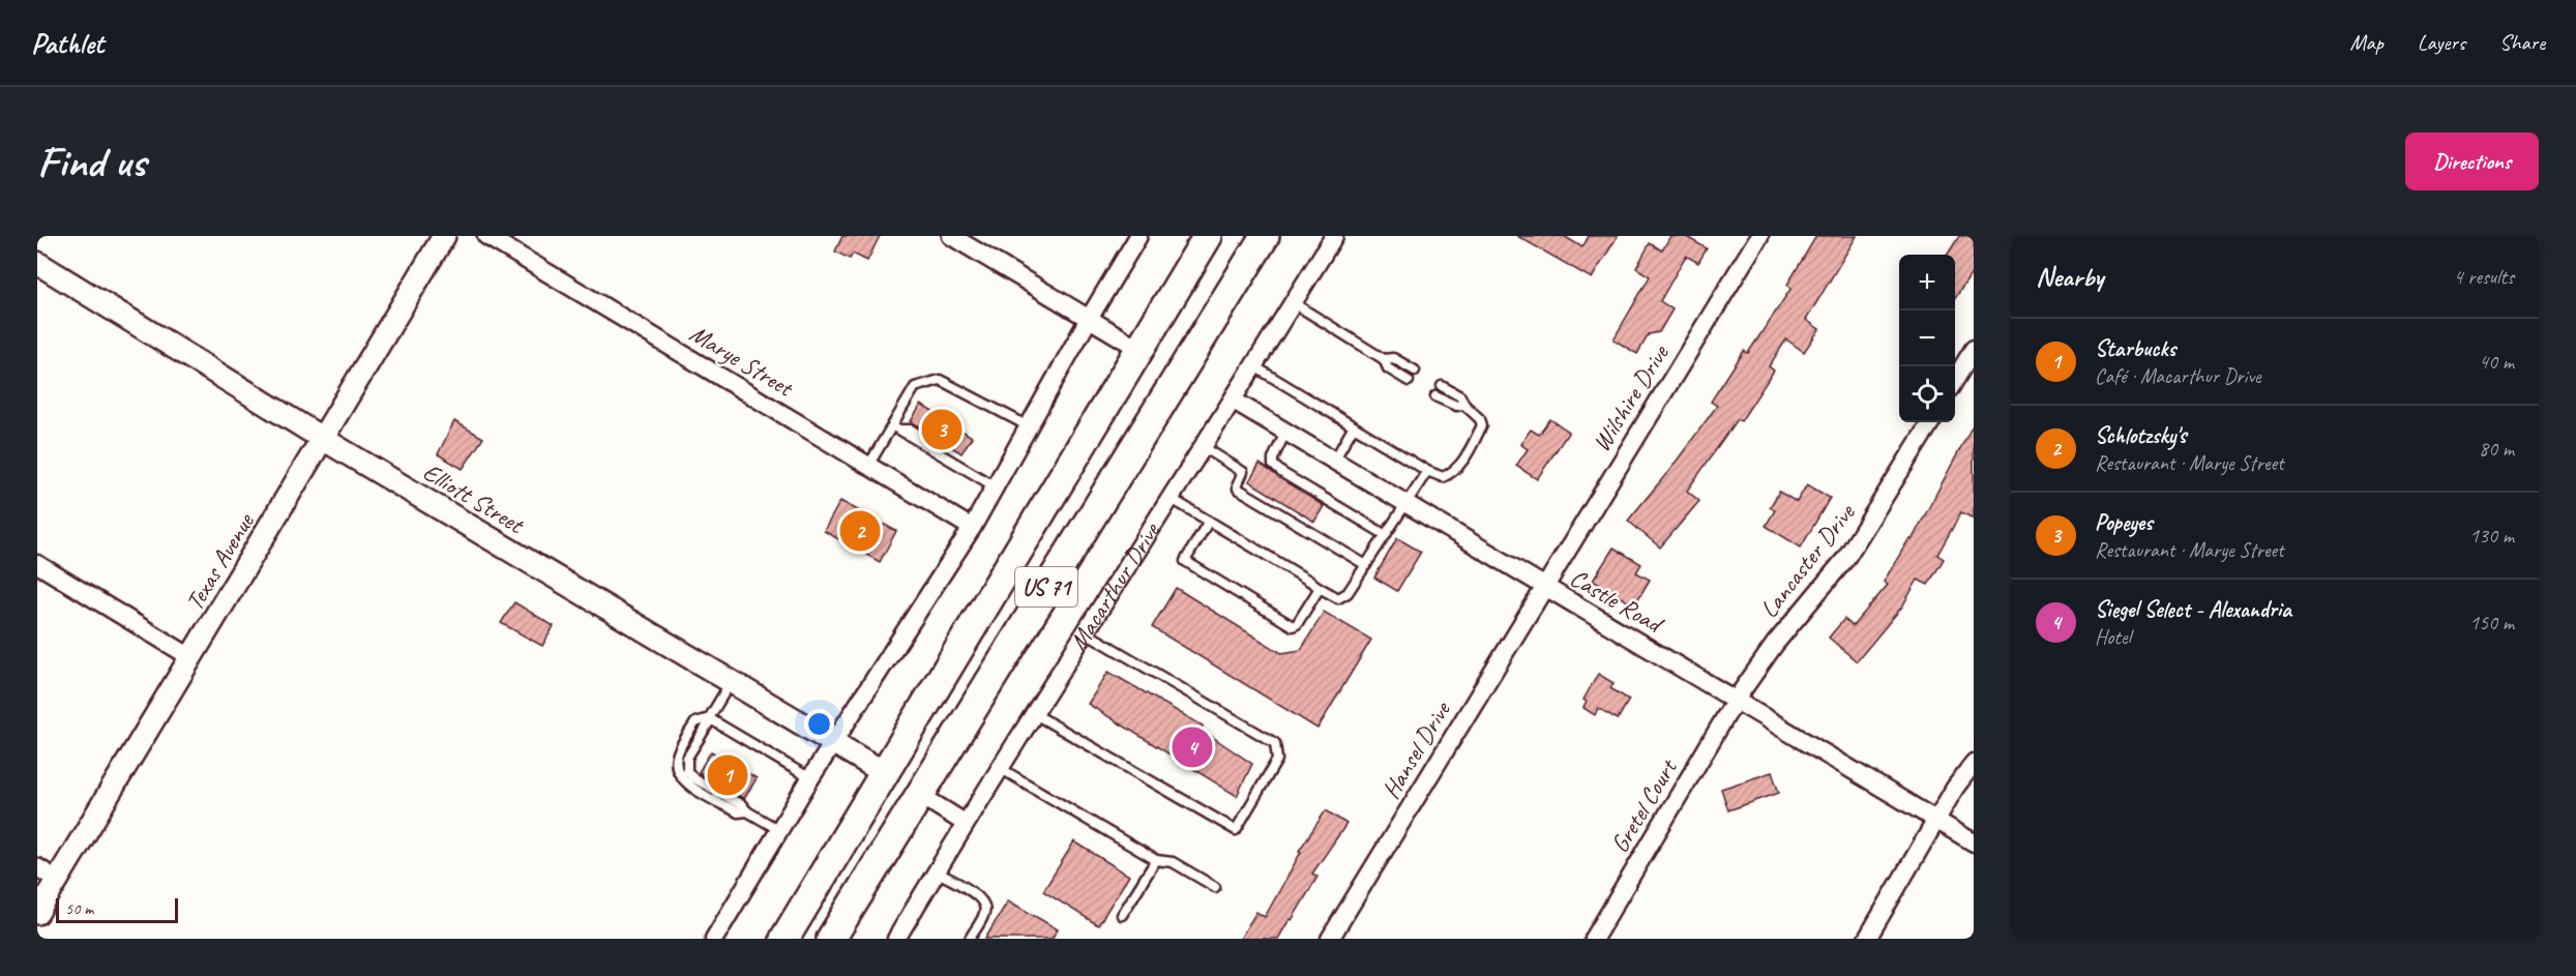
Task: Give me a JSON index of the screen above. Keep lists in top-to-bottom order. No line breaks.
{"streets":{"highway":["US 71"],"street":["Marye Street","Wilshire Drive","Elliott Street","Lancaster Drive","Texas Avenue","Macarthur Drive","Castle Road","Hansel Drive","Gretel Court"]},"crossings":[["Wilshire Drive","Castle Road"],["Wilshire Drive","Hansel Drive"],["Elliott Street","Texas Avenue"],["Elliott Street","US 71"],["Lancaster Drive","Castle Road"],["Lancaster Drive","Gretel Court"],["Macarthur Drive","Castle Road"],["Castle Road","Hansel Drive"],["Castle Road","Gretel Court"]],"scale_bar":"50 m","page":{"header":"Pathlet","nav":["Map","Layers","Share"],"buttons":"Directions","title":"Find us","heading":["Nearby","4 results"],"map_buttons":["+","−"],"list":[{"mark":"1","name":"Starbucks","note":"Café · Macarthur Drive","value":"40 m"},{"mark":"2","name":"Schlotzsky's","note":"Restaurant · Marye Street","value":"80 m"},{"mark":"3","name":"Popeyes","note":"Restaurant · Marye Street","value":"130 m"},{"mark":"4","name":"Siegel Select - Alexandria","note":"Hotel","value":"150 m"}],"pins":["3","2","4","1"],"scale":"50 m"}}
